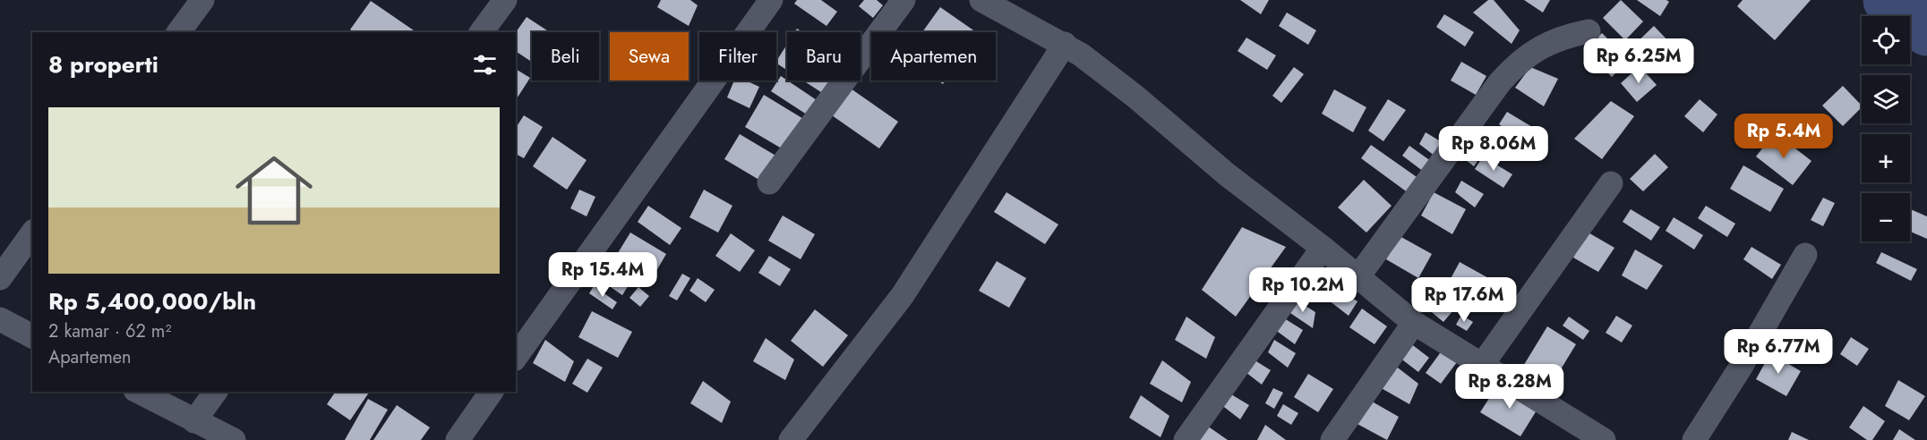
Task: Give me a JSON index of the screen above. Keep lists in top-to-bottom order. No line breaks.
{"page":{"map_buttons":["+","−"],"chip":["Beli","Sewa","Filter","Baru","Apartemen"],"heading":"8 properti","price":["Rp 6.25M","Rp 5.4M","Rp 8.06M","Rp 15.4M","Rp 10.2M","Rp 17.6M","Rp 6.77M","Rp 8.28M"],"list":[{"name":"Rp 5,400,000/bln","note":"2 kamar · 62 m² · Apartemen"}]}}
